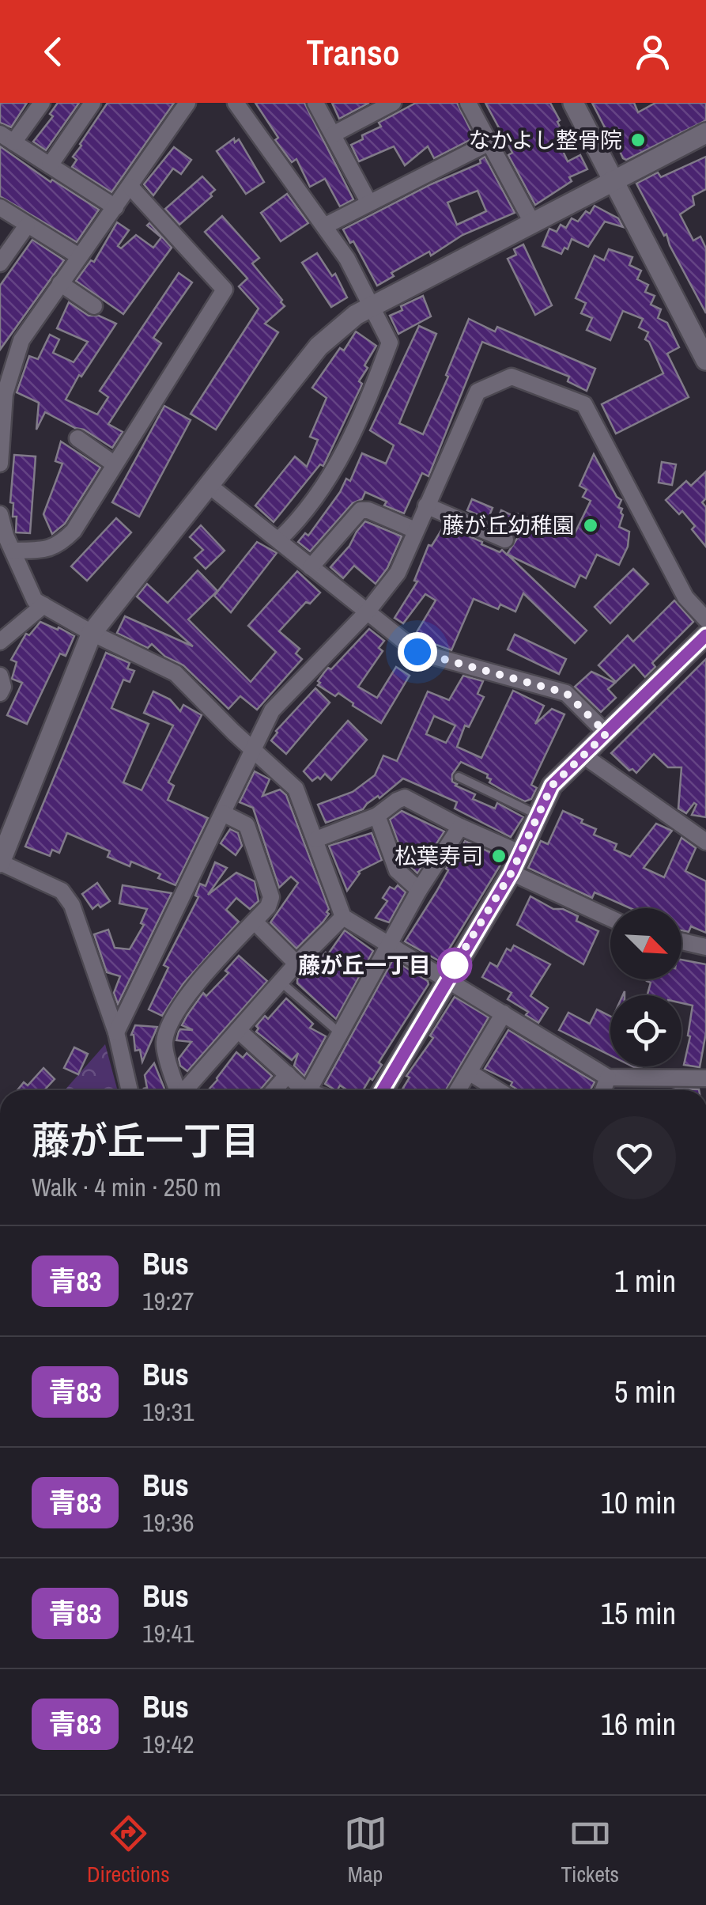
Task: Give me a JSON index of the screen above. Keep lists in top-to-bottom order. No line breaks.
{"places":["なかよし整骨院","藤が丘幼稚園","松葉寿司","藤が丘一丁目"],"lines":["bus line 青83"],"north":"bottom right","page":{"header":"Transo","heading":["藤が丘一丁目","Walk · 4 min · 250 m"],"list":[{"mark":"青83","name":"Bus","note":"19:27","value":"1 min"},{"mark":"青83","name":"Bus","note":"19:31","value":"5 min"},{"mark":"青83","name":"Bus","note":"19:36","value":"10 min"},{"mark":"青83","name":"Bus","note":"19:41","value":"15 min"},{"mark":"青83","name":"Bus","note":"19:42","value":"16 min"}],"tabs":["Directions","Map","Tickets"]}}
